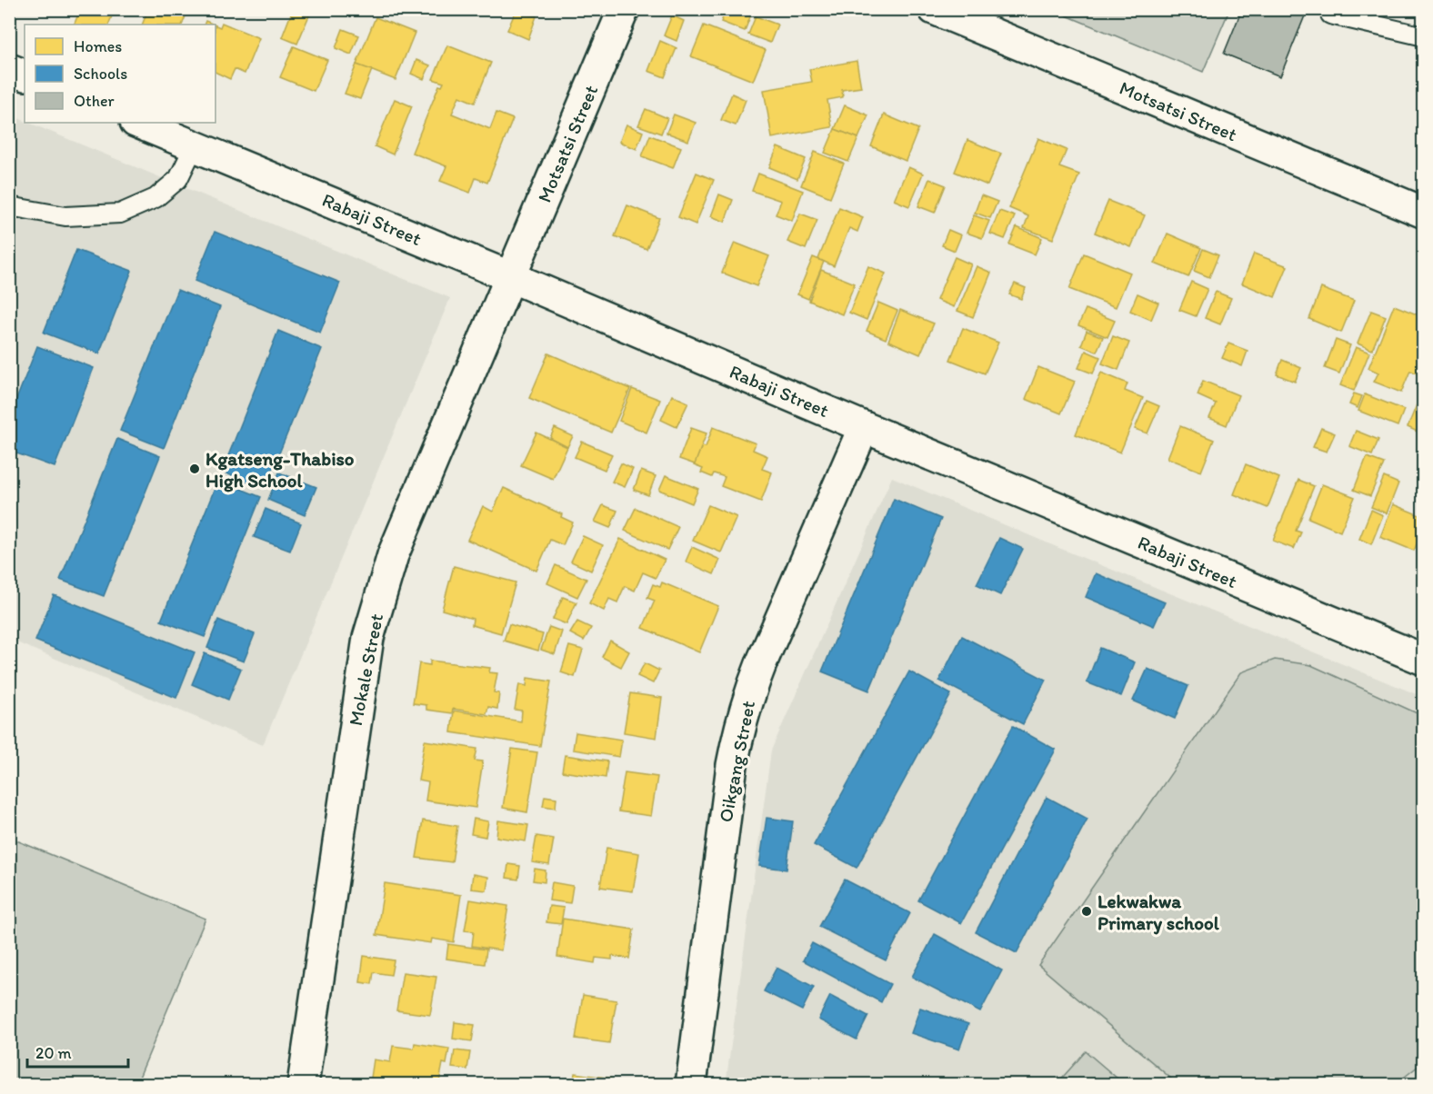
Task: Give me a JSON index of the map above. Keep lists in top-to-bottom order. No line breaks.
{"streets":{"street":["Motsatsi Street","Rabaji Street","Mokale Street","Oikgang Street"]},"crossings":[["Motsatsi Street","Rabaji Street"],["Motsatsi Street","Mokale Street"],["Rabaji Street","Mokale Street"],["Rabaji Street","Oikgang Street"]],"places":["Kgatseng-Thabiso High School","Lekwakwa Primary school"],"legend":["Homes","Schools","Other"],"scale_bar":"20 m"}
